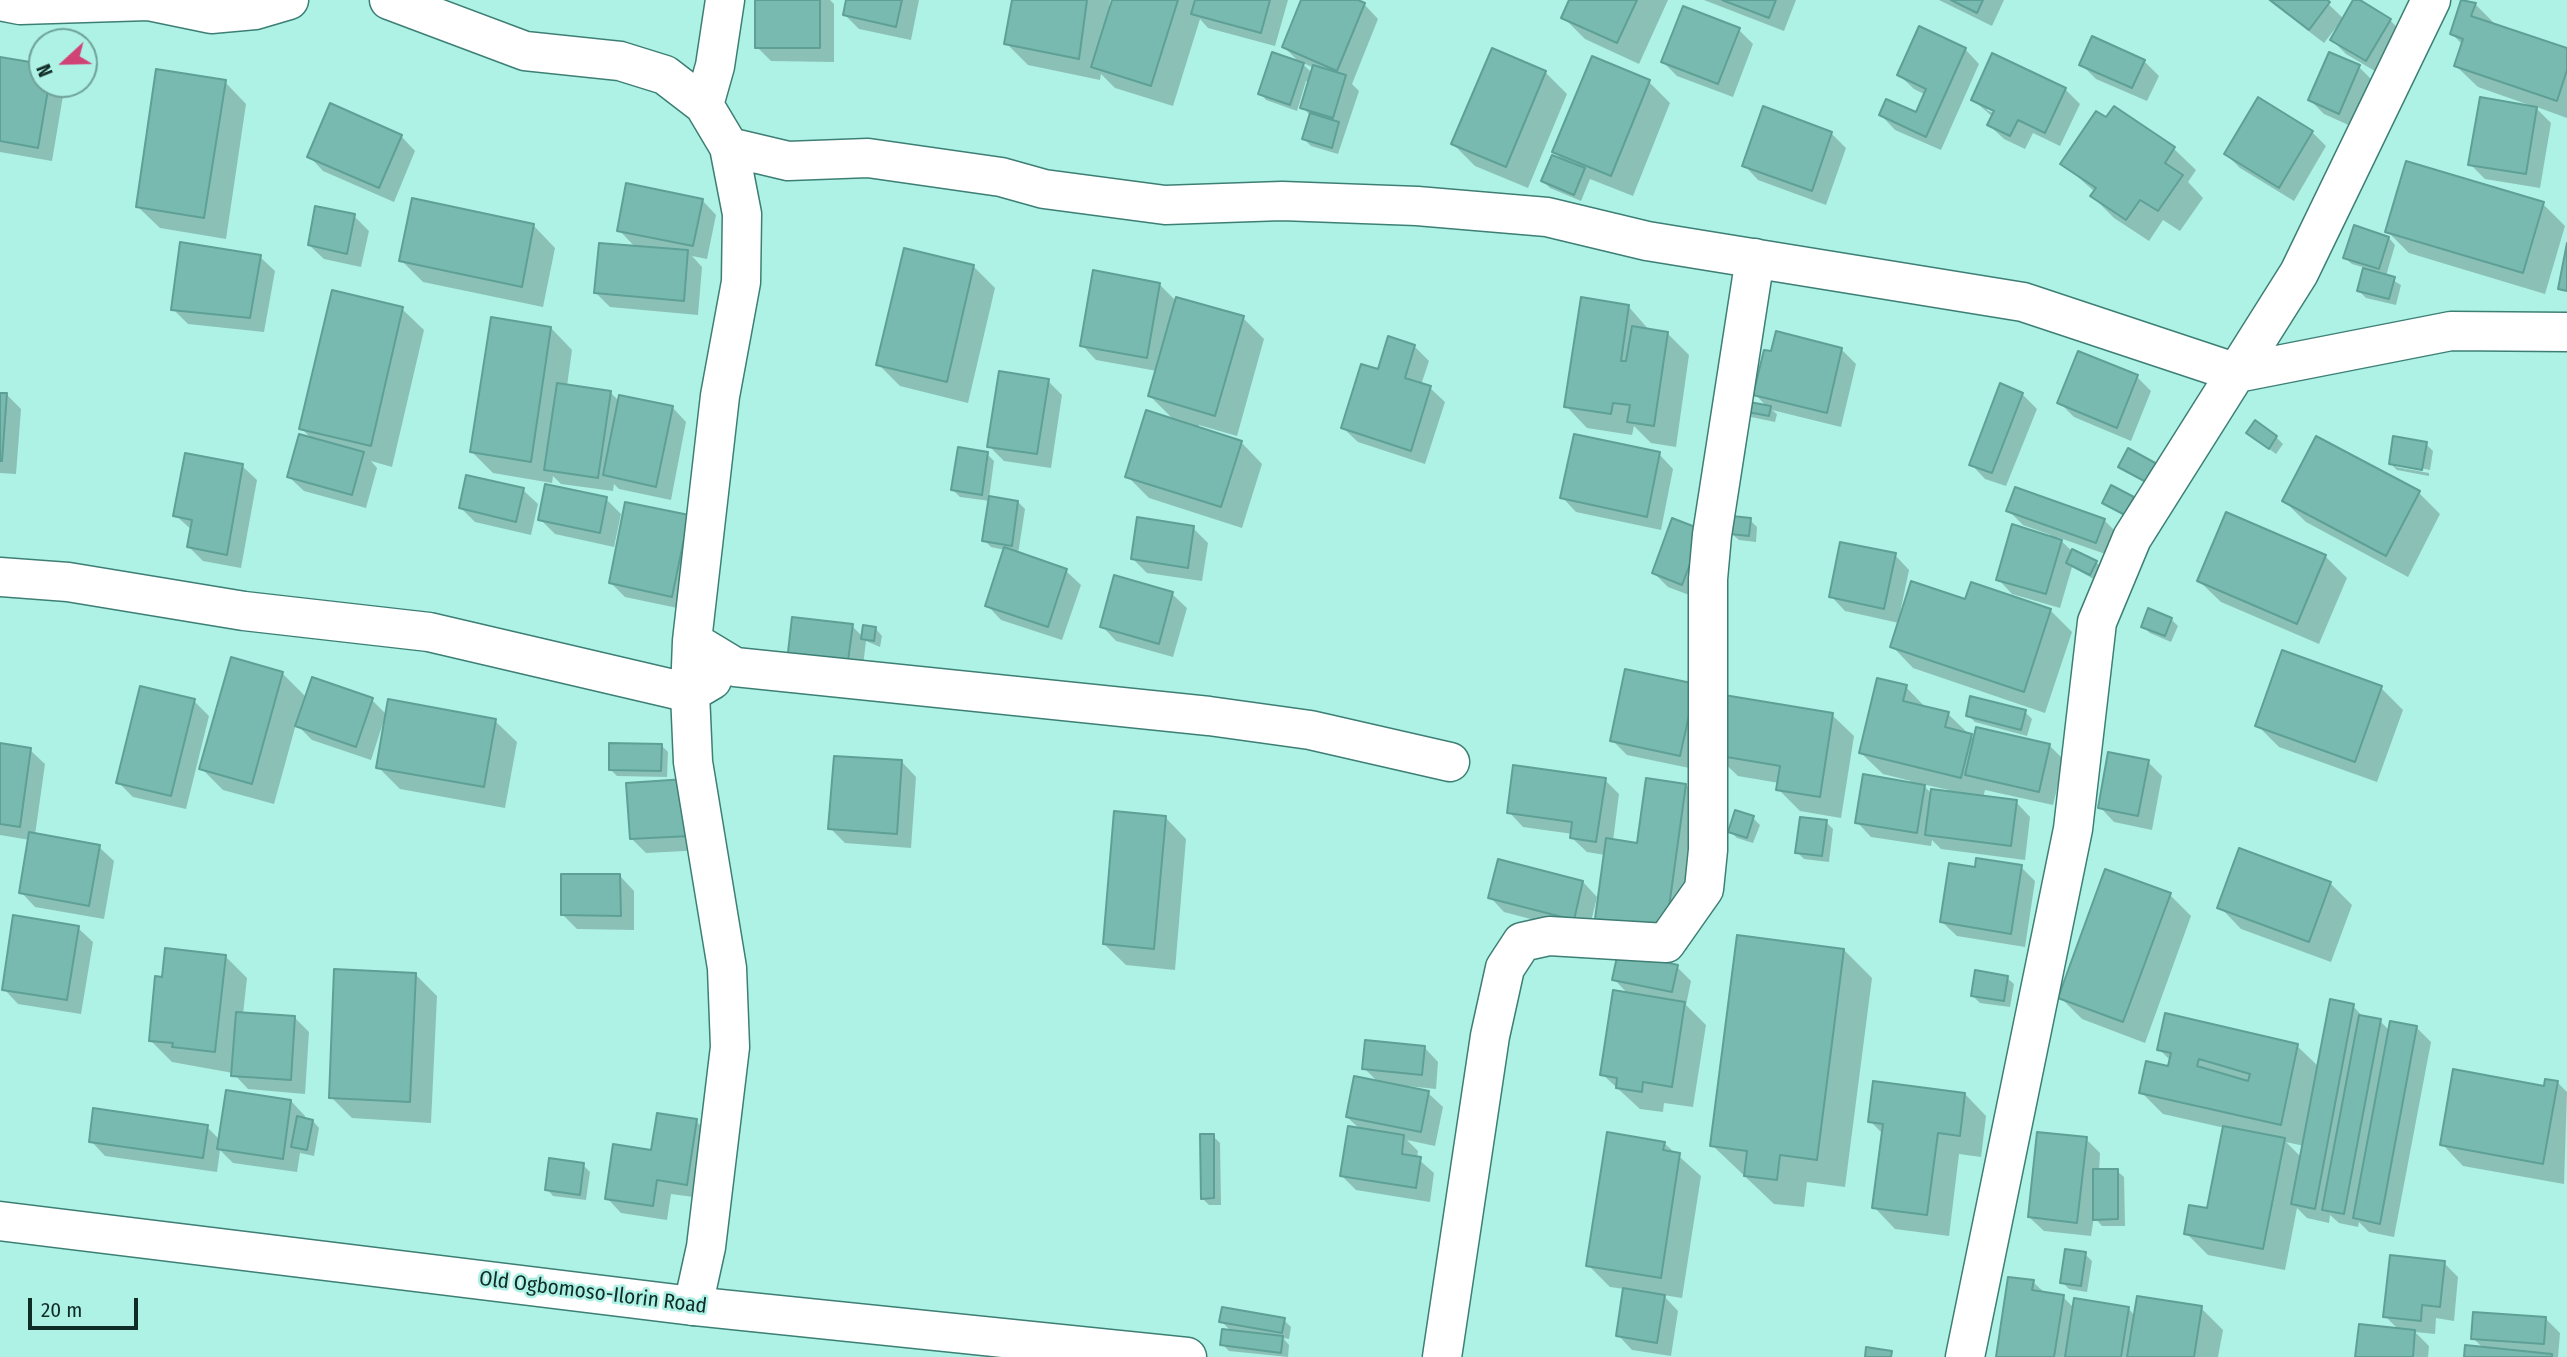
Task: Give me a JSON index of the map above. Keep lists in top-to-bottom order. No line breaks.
{"streets":{"main road":["Old Ogbomoso-Ilorin Road"]},"scale_bar":"20 m","north":"left"}
